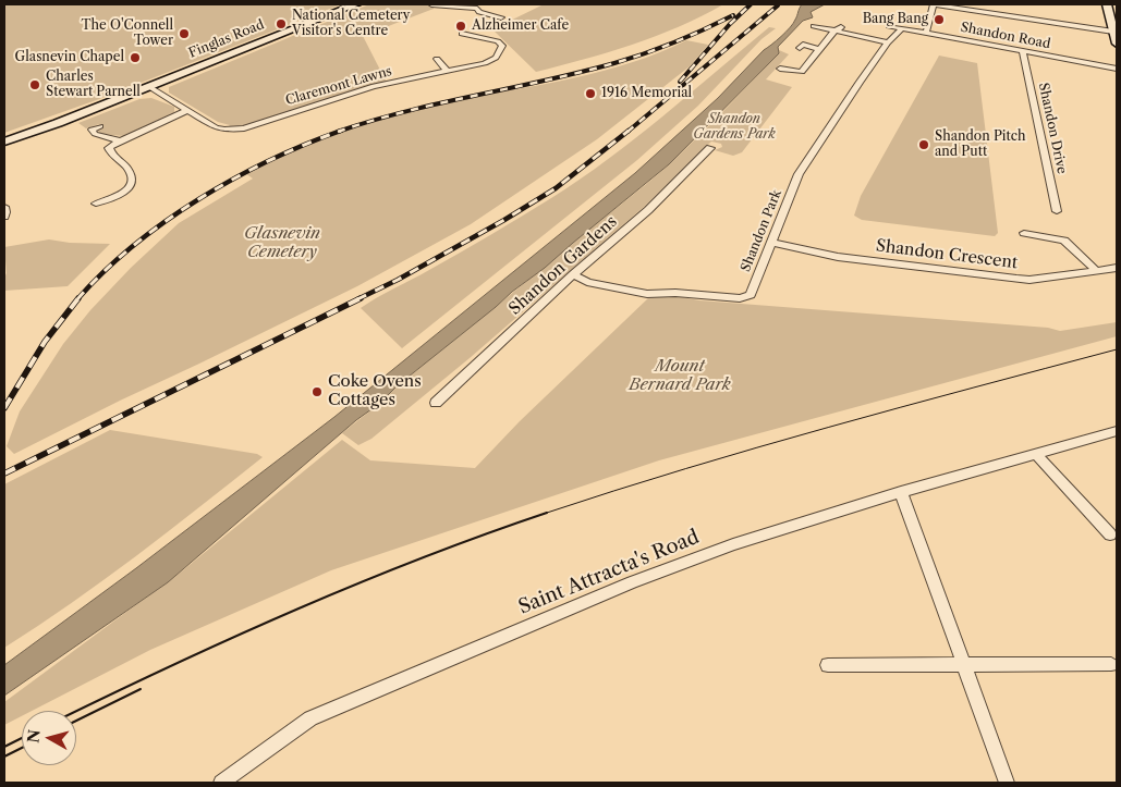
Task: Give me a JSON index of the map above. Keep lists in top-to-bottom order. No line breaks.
{"streets":{"main road":["Finglas Road"],"street":["Shandon Road","Claremont Lawns","Shandon Drive","Shandon Park","Shandon Crescent","Shandon Gardens","Saint Attracta's Road"]},"crossings":[["Shandon Road","Shandon Drive"],["Shandon Road","Shandon Park"],["Finglas Road","Claremont Lawns"],["Shandon Park","Shandon Crescent"],["Shandon Park","Shandon Gardens"]],"parks":["Shandon Gardens Park","Glasnevin Cemetery","Mount Bernard Park"],"places":["Bang Bang","National Cemetery Visitor's Centre","Alzheimer Cafe","The O'Connell Tower","Glasnevin Chapel","Charles Stewart Parnell","1916 Memorial","Shandon Pitch and Putt","Coke Ovens Cottages"],"north":"left"}
